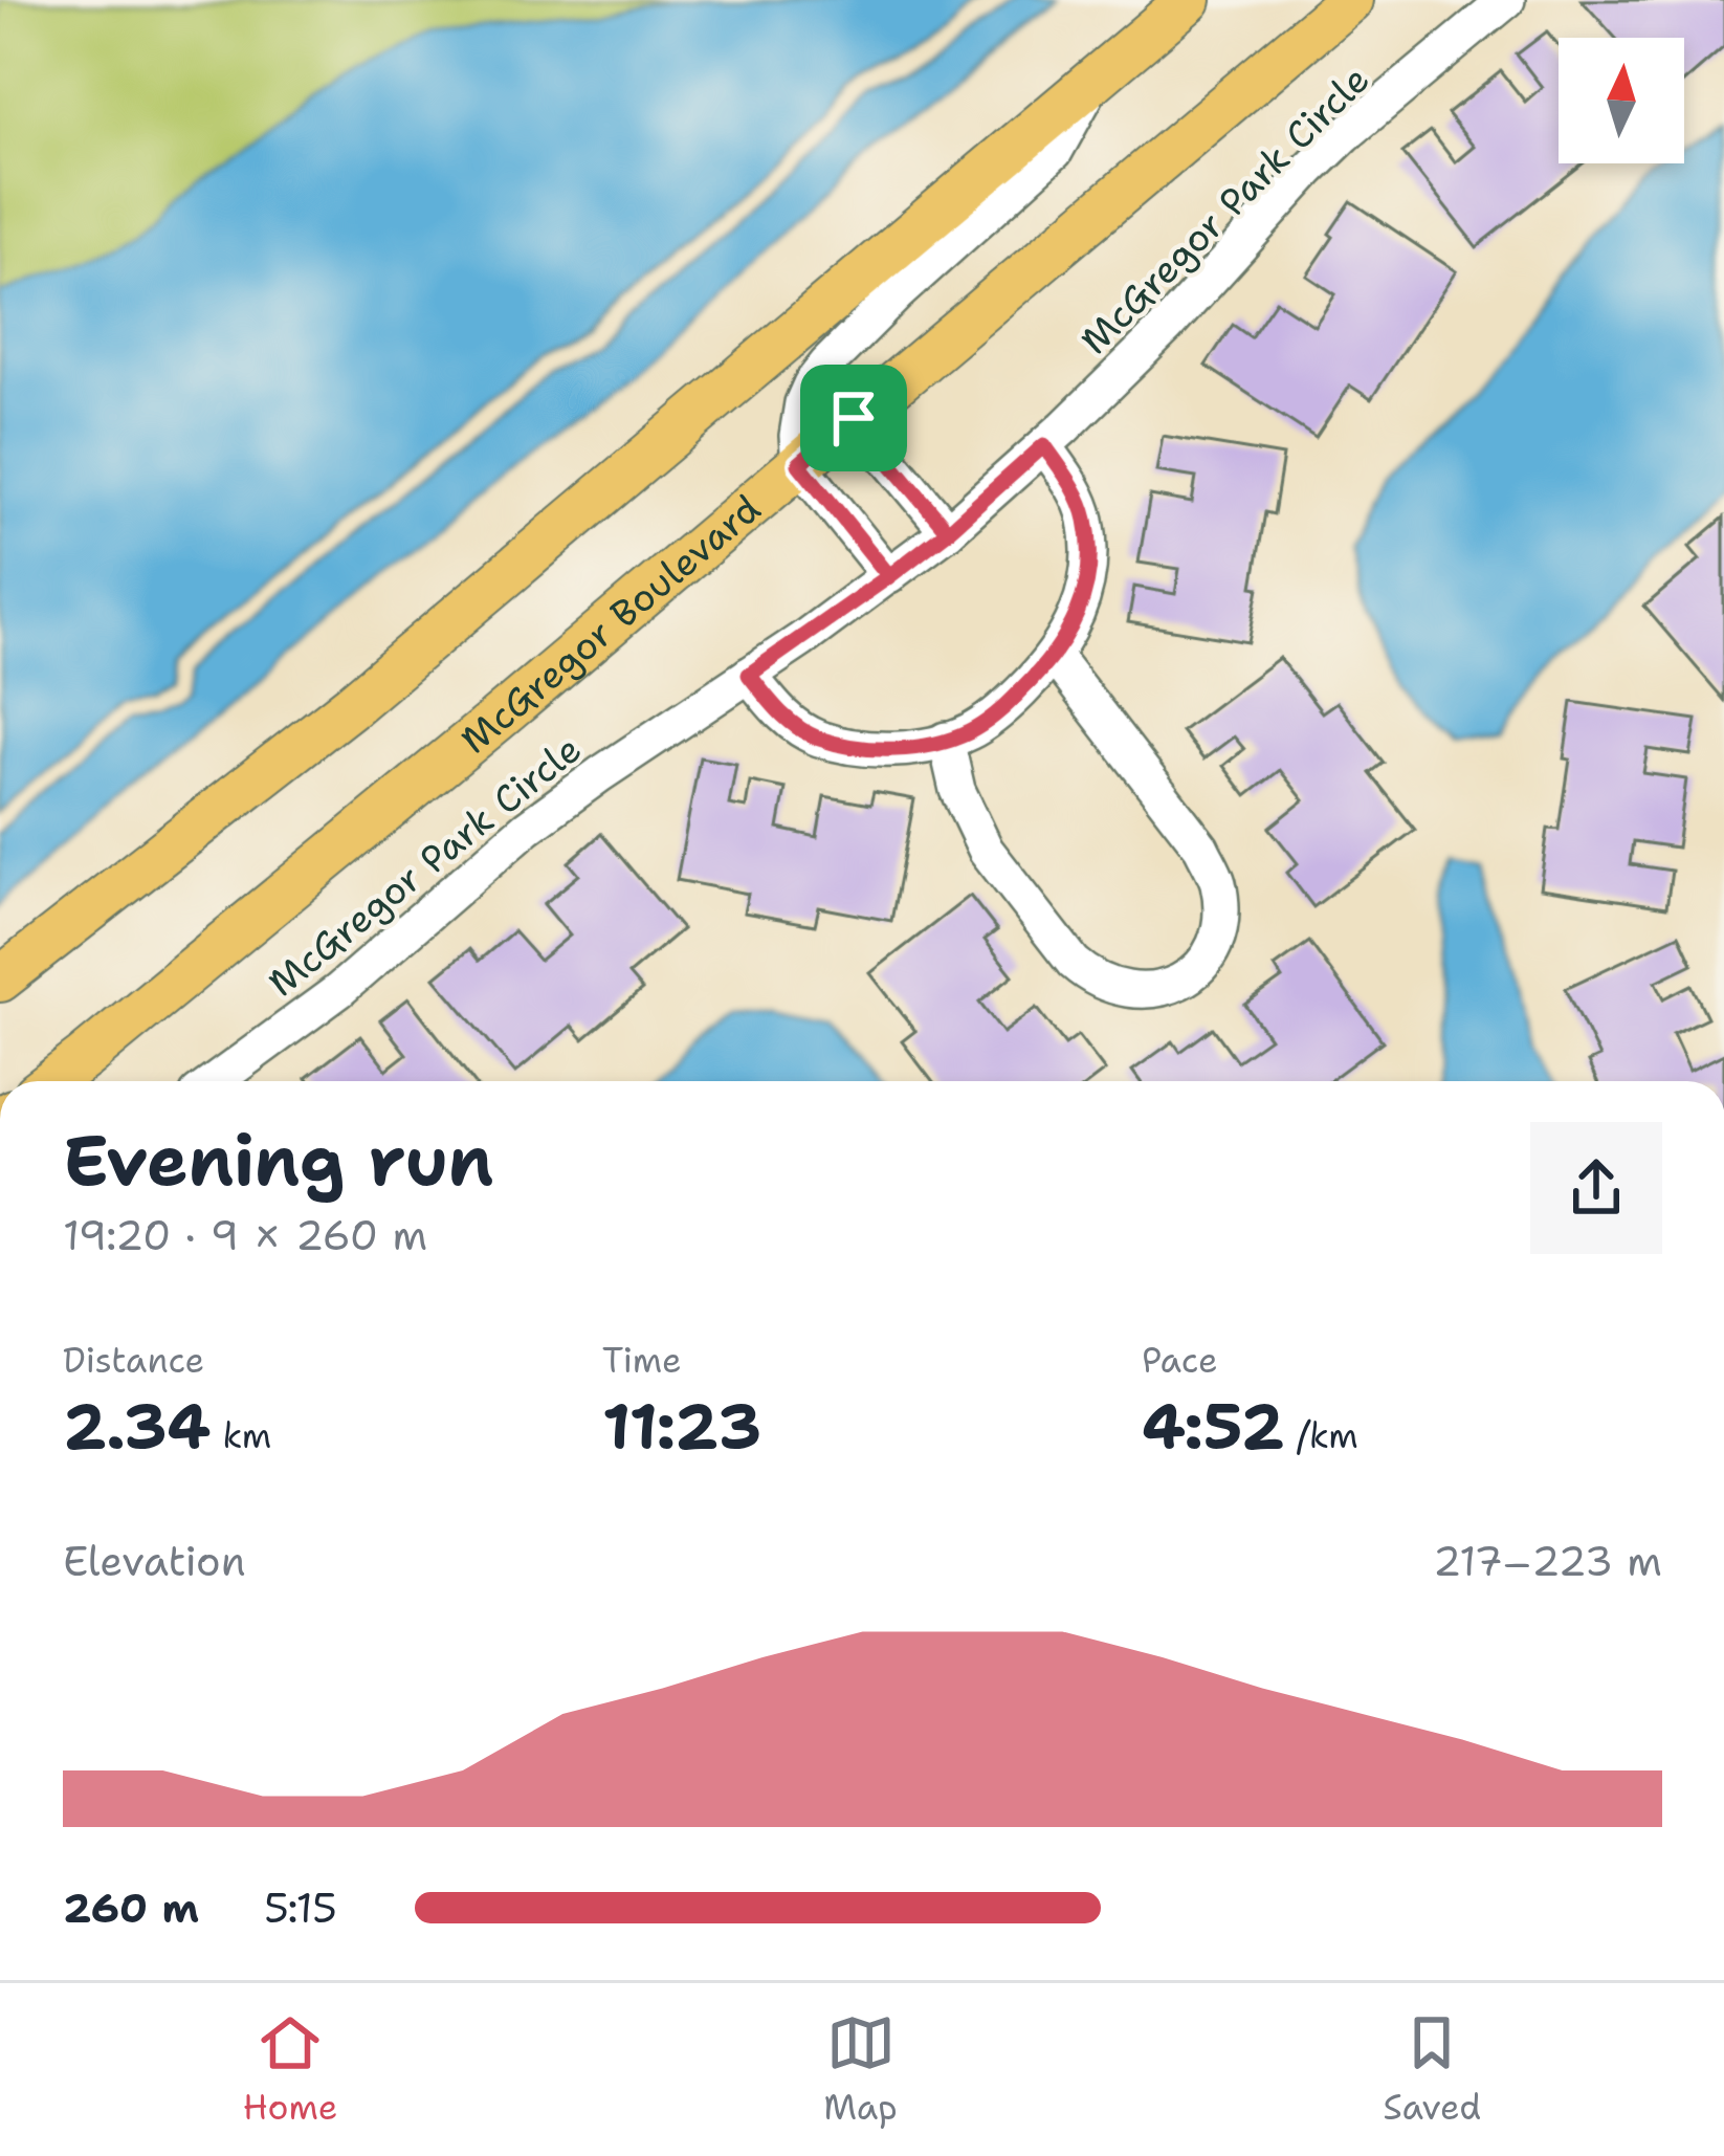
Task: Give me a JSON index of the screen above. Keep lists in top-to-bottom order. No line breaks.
{"streets":{"main road":["McGregor Boulevard"],"street":["McGregor Park Circle"]},"north":"top","page":{"heading":["Evening run","19:20 · 9 × 260 m"],"stats":[["Distance","2.34 km"],["Time","11:23"],["Pace","4:52 /km"]],"chart":["Elevation","217–223 m"],"list":[{"name":"260 m","note":"5:15"}],"tabs":["Home","Map","Saved"]}}
